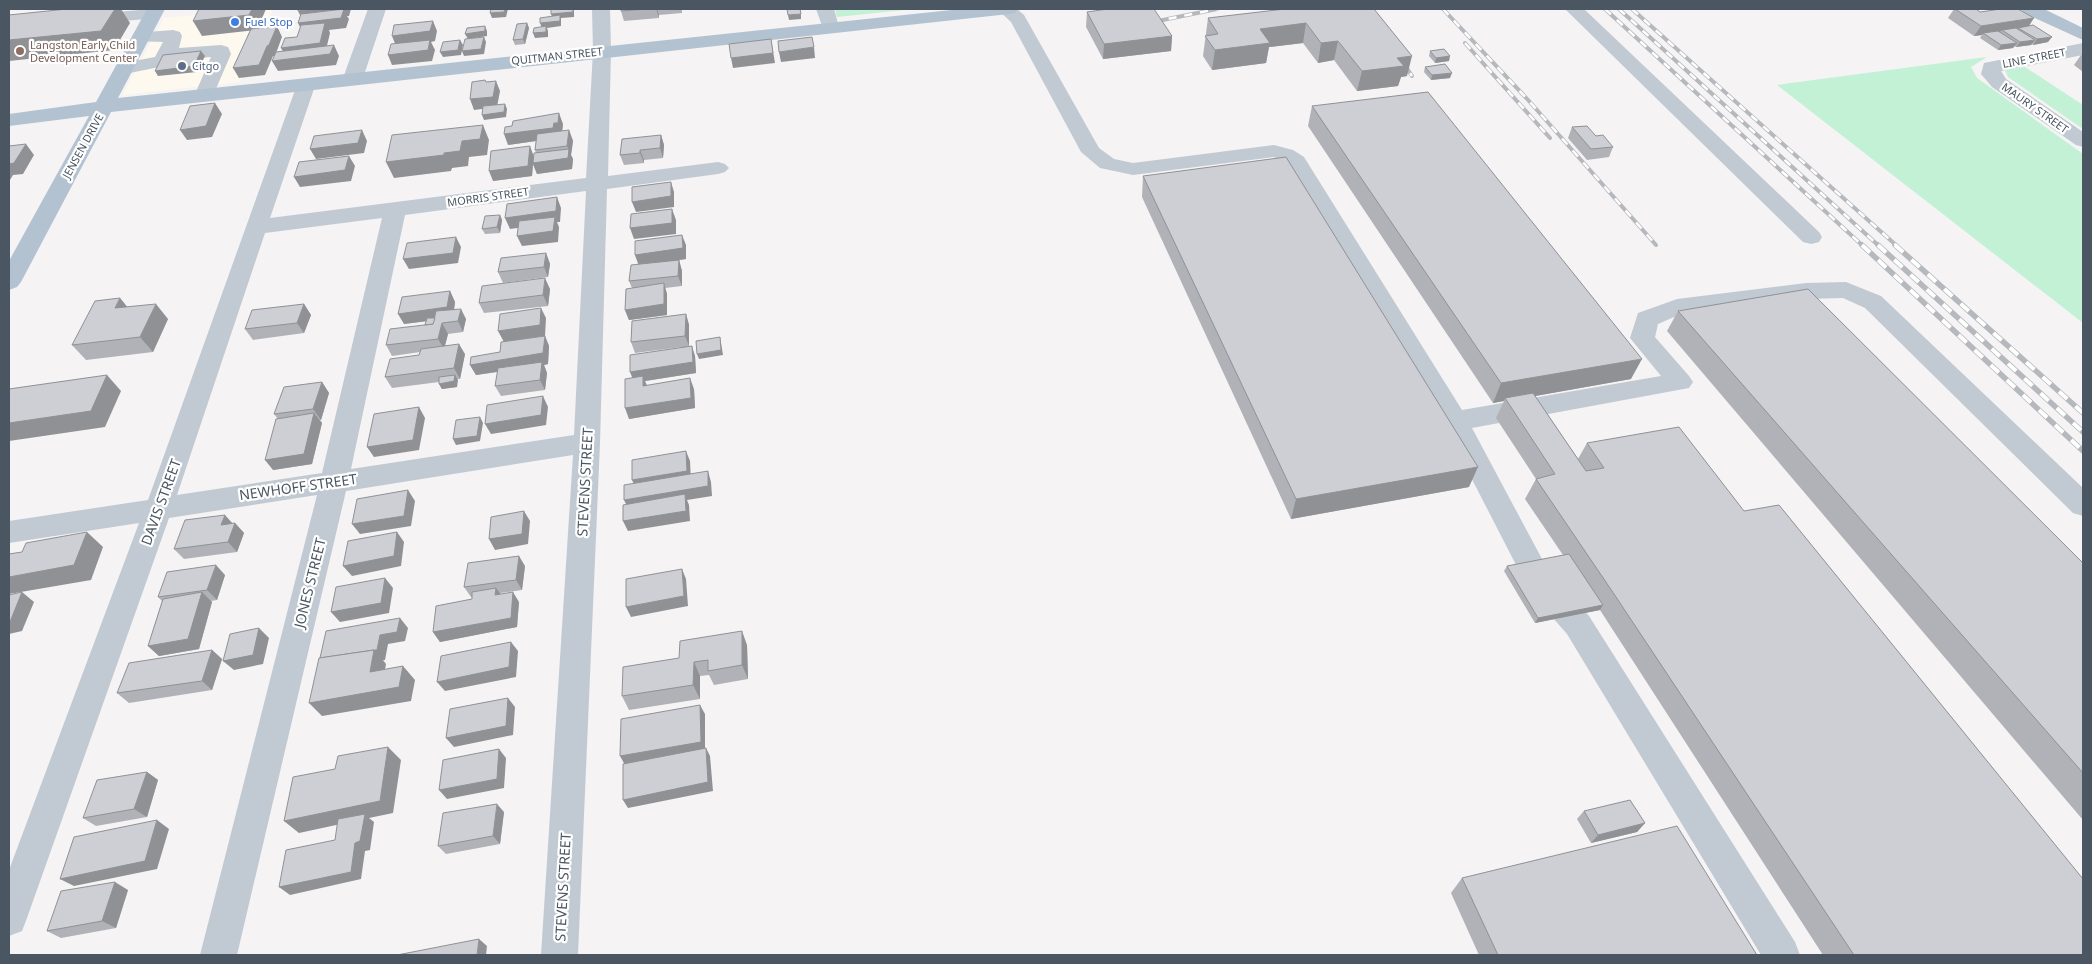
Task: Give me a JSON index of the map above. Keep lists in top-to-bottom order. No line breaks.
{"streets":{"main road":["QUITMAN STREET","JENSEN DRIVE"],"street":["LINE STREET","MAURY STREET","MORRIS STREET","STEVENS STREET","NEWHOFF STREET","DAVIS STREET","JONES STREET"]},"crossings":[["QUITMAN STREET","JENSEN DRIVE"],["QUITMAN STREET","STEVENS STREET"],["QUITMAN STREET","DAVIS STREET"],["LINE STREET","MAURY STREET"],["MORRIS STREET","STEVENS STREET"],["MORRIS STREET","DAVIS STREET"],["MORRIS STREET","JONES STREET"],["STEVENS STREET","NEWHOFF STREET"],["NEWHOFF STREET","DAVIS STREET"],["NEWHOFF STREET","JONES STREET"]],"places":["Fuel Stop","Langston Early Child Development Center","Citgo"]}
